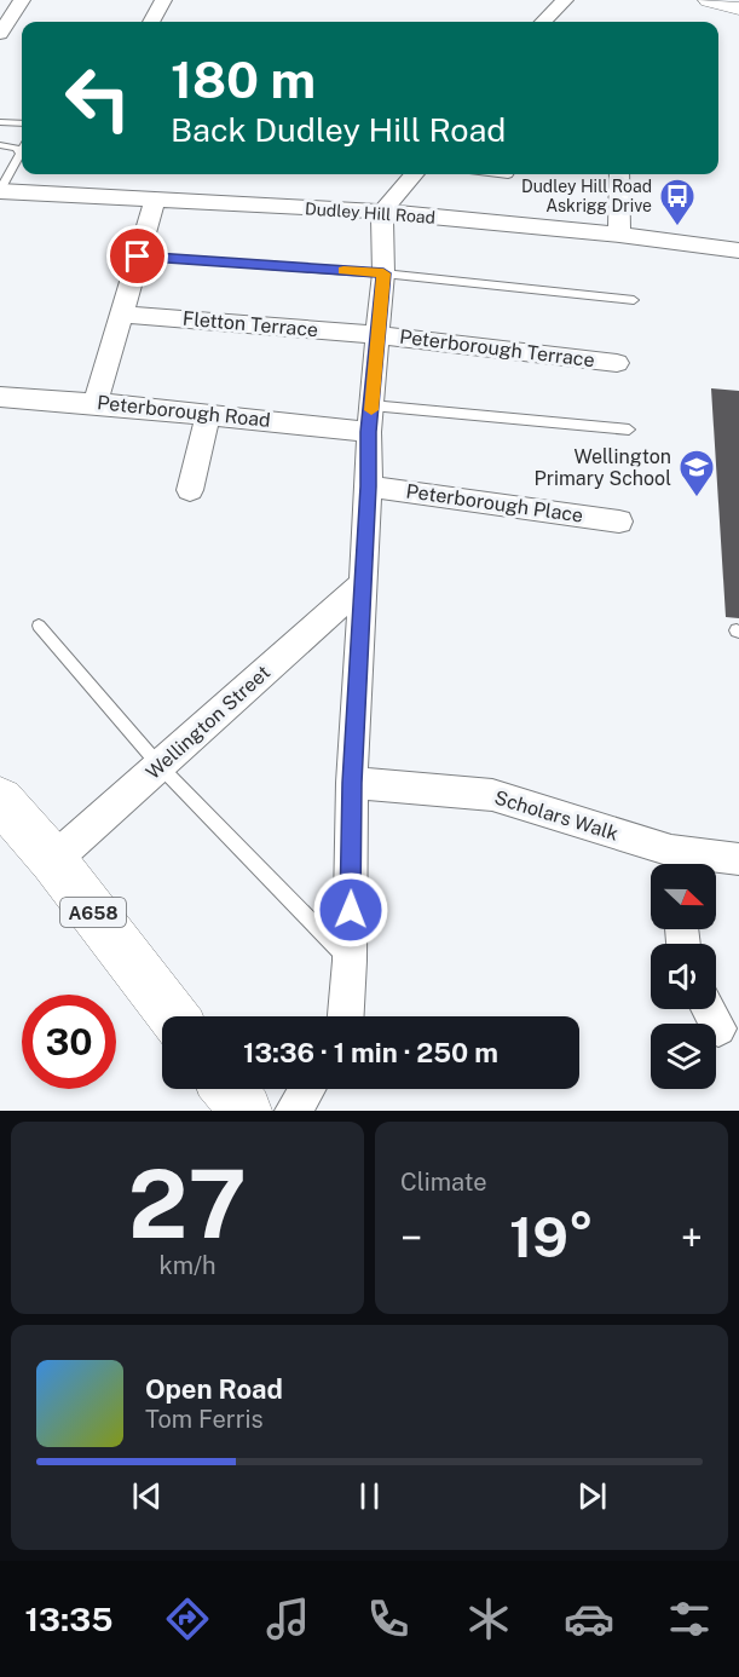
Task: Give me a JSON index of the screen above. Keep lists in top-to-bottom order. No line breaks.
{"streets":{"highway":["A658"],"street":["Dudley Hill Road","Fletton Terrace","Peterborough Terrace","Peterborough Road","Peterborough Place","Wellington Street","Scholars Walk"]},"crossings":[["Fletton Terrace","Peterborough Terrace"],["Wellington Street","A658"]],"places":{"bus stop":["Dudley Hill Road Askrigg Drive"],"school or university":["Wellington Primary School"]},"north":"right","page":{"turn":["180 m","Back Dudley Hill Road"],"limit":"30","trip":"13:36 · 1 min · 250 m","tile":[["27","km/h"],"Climate"],"heat":["−","19°","+"],"song":["Open Road","Tom Ferris"],"tabs":"13:35"}}
